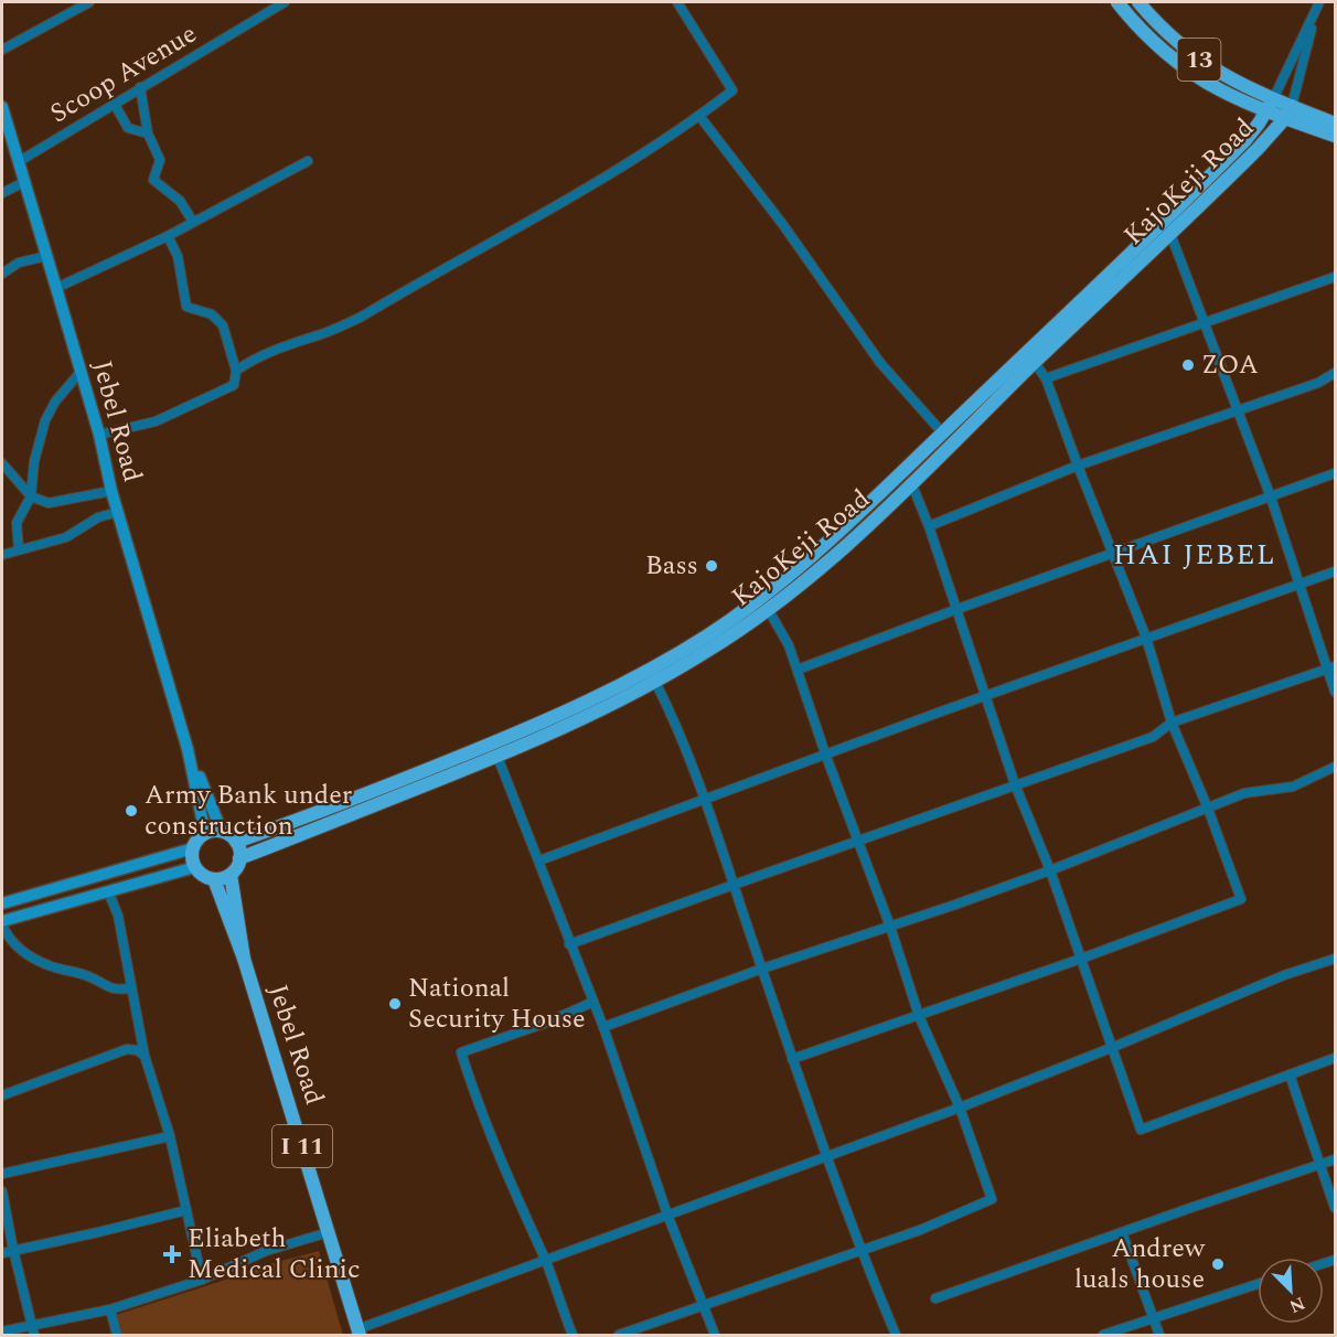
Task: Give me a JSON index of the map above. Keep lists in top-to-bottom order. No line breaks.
{"streets":{"main road":["13","KajoKeji Road","Jebel Road","I 11"],"street":["Scoop Avenue"]},"crossings":[["13","KajoKeji Road"],["Scoop Avenue","Jebel Road"],["KajoKeji Road","Jebel Road"]],"districts":["HAI JEBEL"],"places":{"other":["ZOA","Bass","Army Bank under construction","National Security House","Andrew luals house"],"health":["Eliabeth Medical Clinic"]},"north":"bottom right"}
